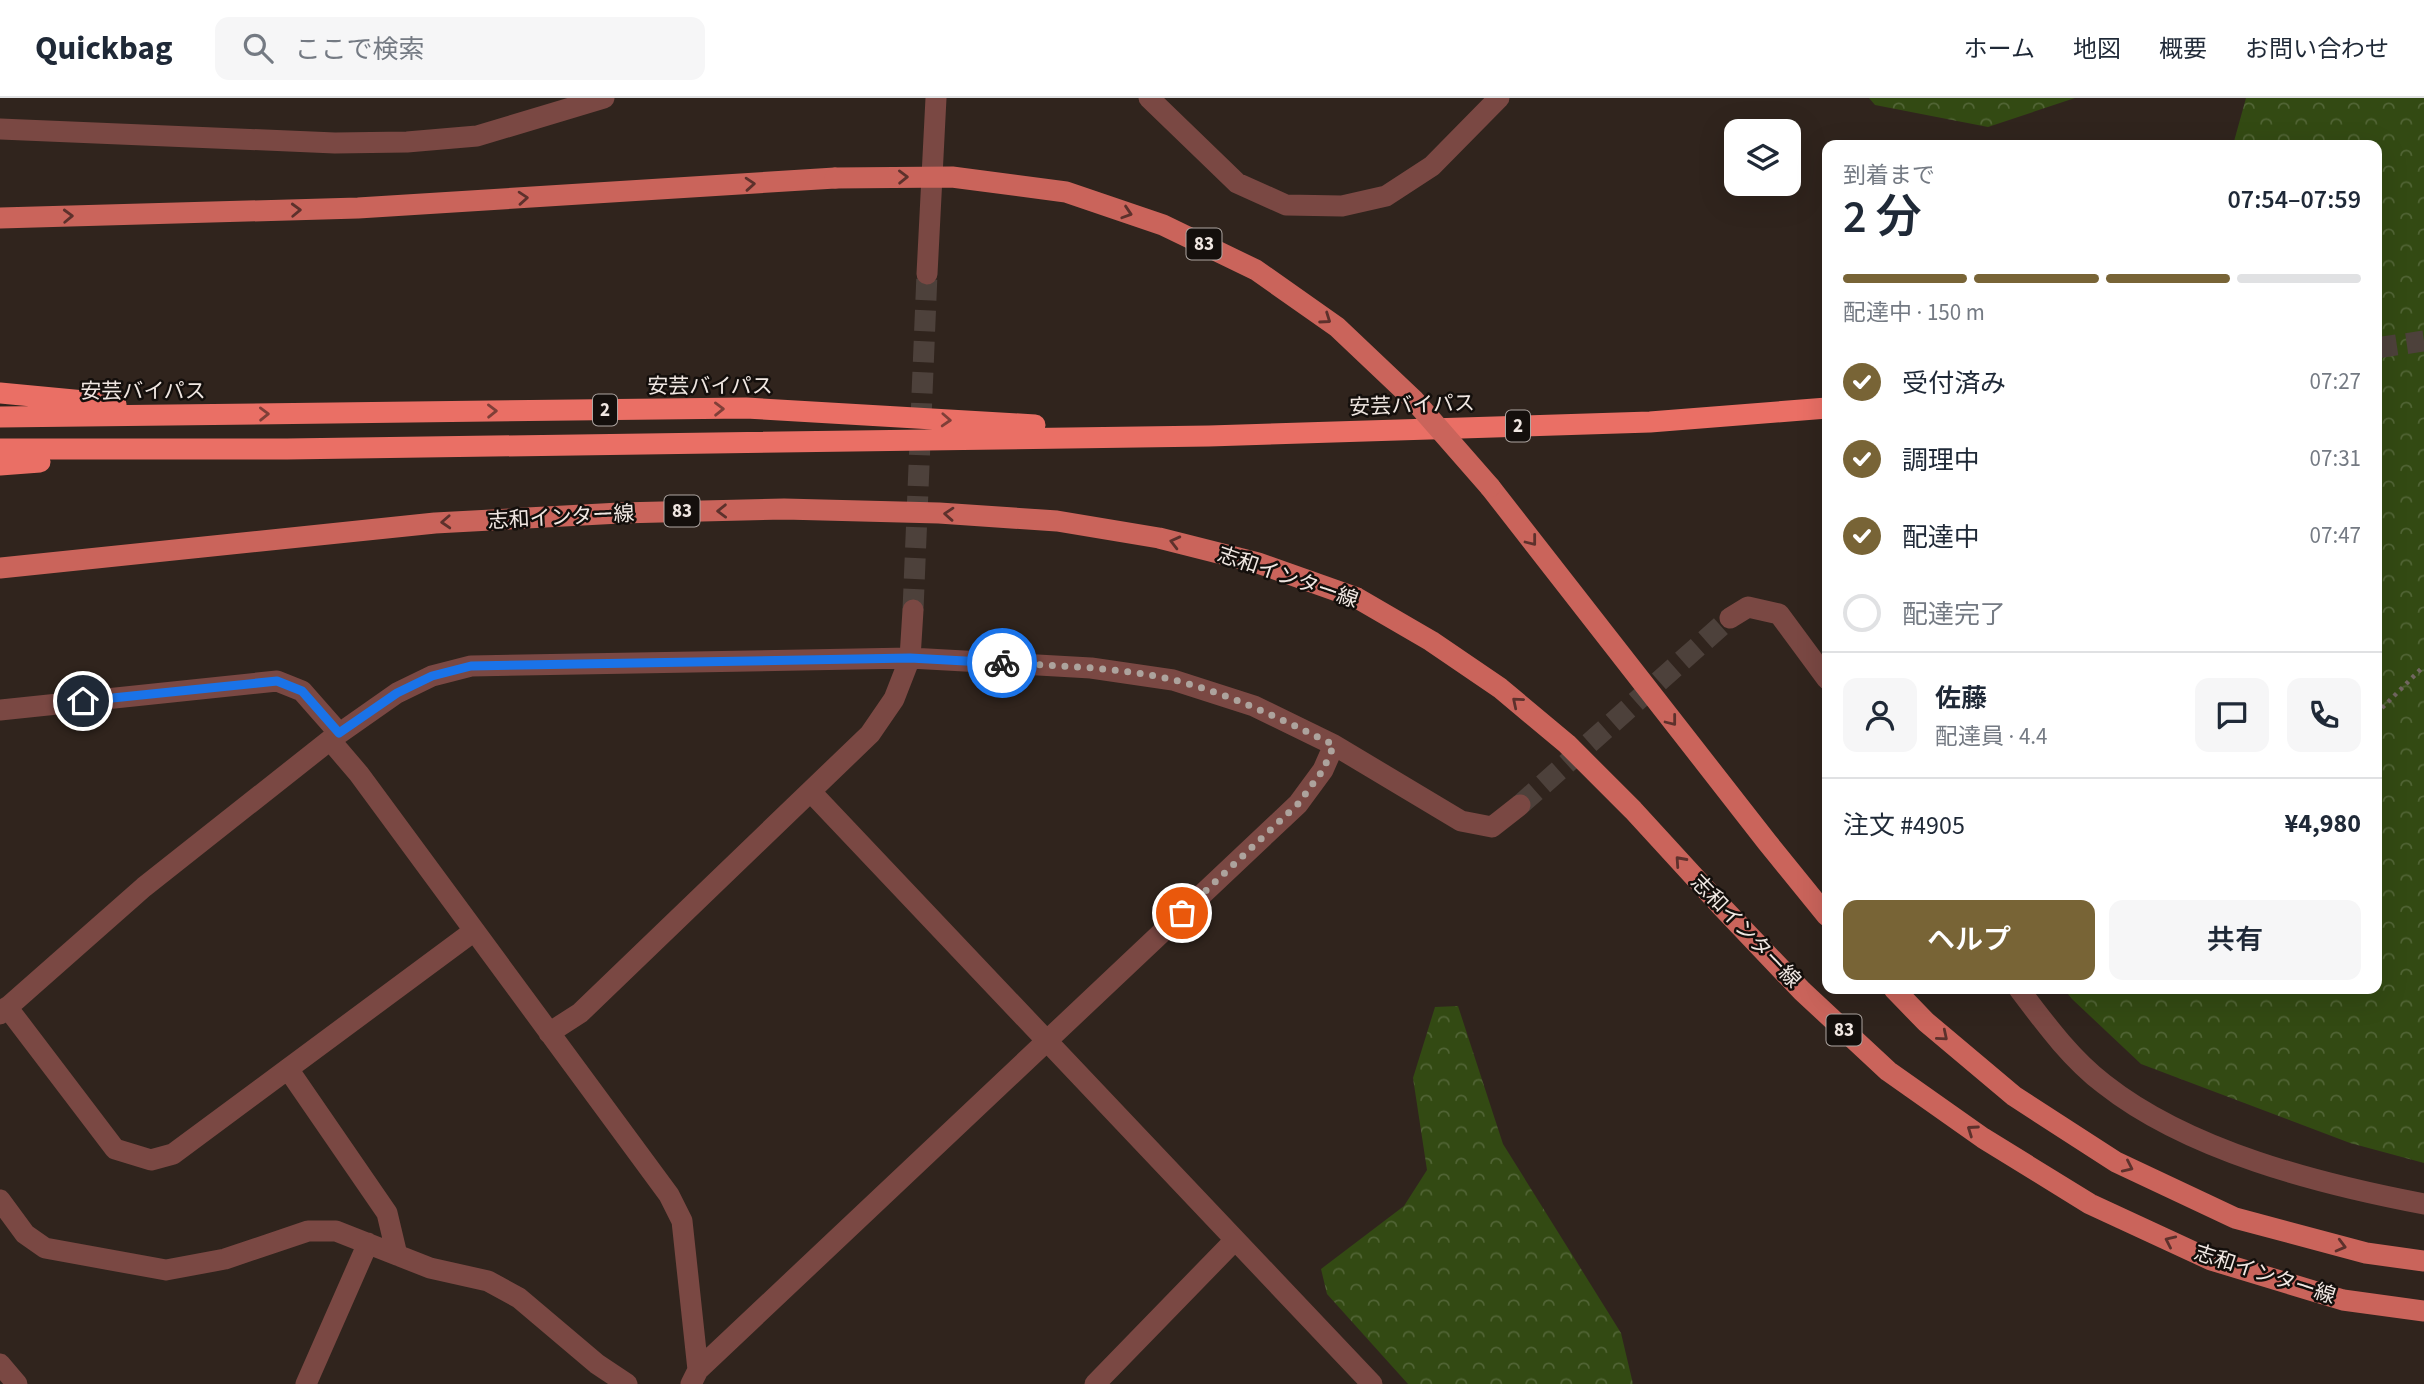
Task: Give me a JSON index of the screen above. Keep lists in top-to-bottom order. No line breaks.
{"streets":{"highway":["安芸バイパス","2"],"main road":["83","志和インター線"]},"page":{"header":"Quickbag","search":"ここで検索","nav":["ホーム","地図","概要","お問い合わせ"],"heading":["2 分","到着まで","07:54–07:59"],"panel":["佐藤","配達員 · 4.4","注文 #4905","¥4,980"],"bar":"配達中 · 150 m","list":[["受付済み","07:27"],["調理中","07:31"],["配達中","07:47"],"配達完了"],"buttons":["ヘルプ","共有"]}}
